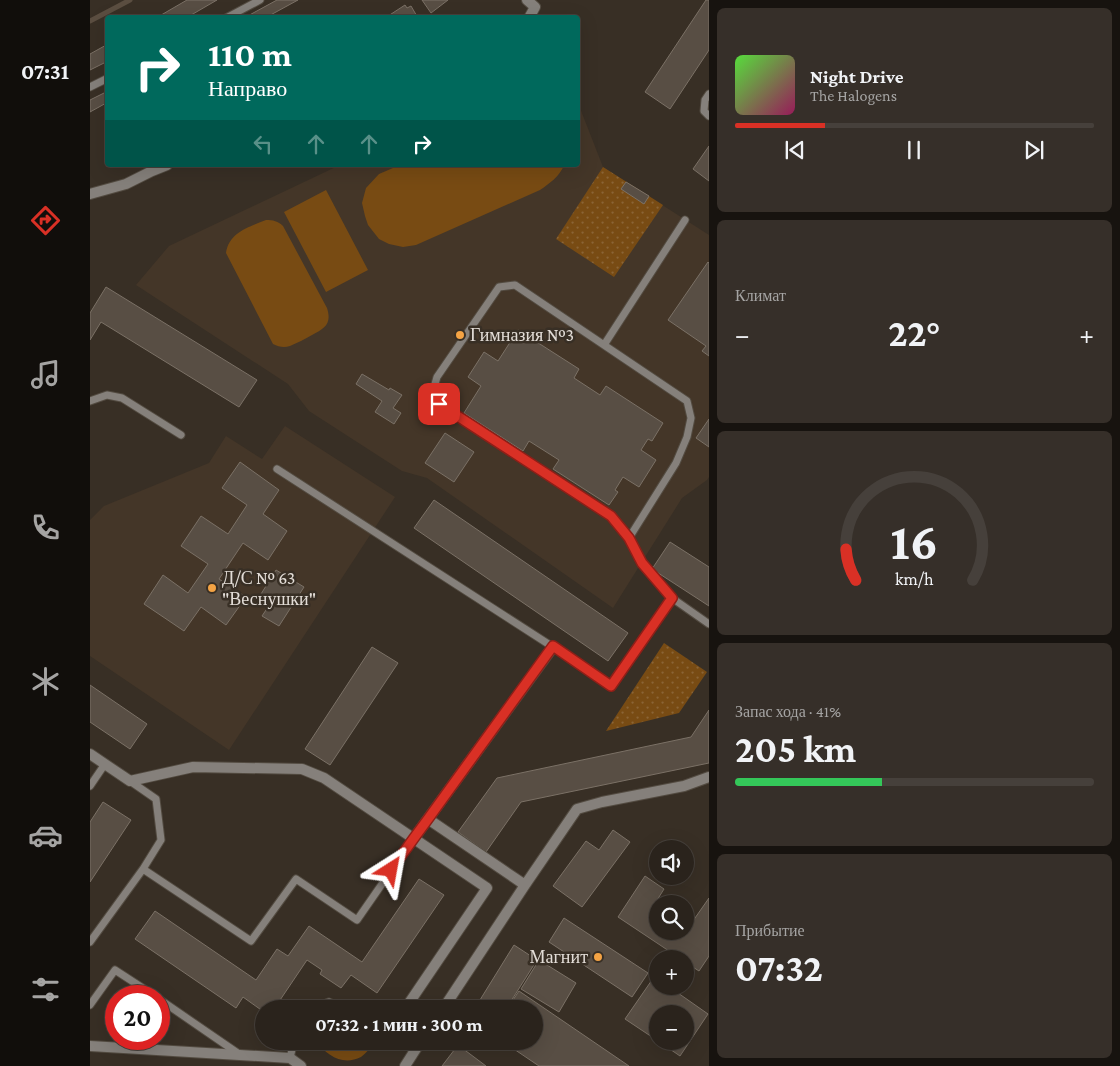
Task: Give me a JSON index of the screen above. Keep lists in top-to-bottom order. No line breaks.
{"places":["Гимназия №3","Д/С № 63 \"Веснушки\"","Магнит"],"page":{"tabs":"07:31","turn":["110 m","Направо"],"song":["Night Drive","The Halogens"],"tile":["Климат",["Запас хода · 41%","205 km"],["Прибытие","07:32"]],"heat":["−","22°","+"],"map_buttons":["+","−"],"limit":"20","trip":"07:32 · 1 мин · 300 m","gauge":["16","km/h"]}}
